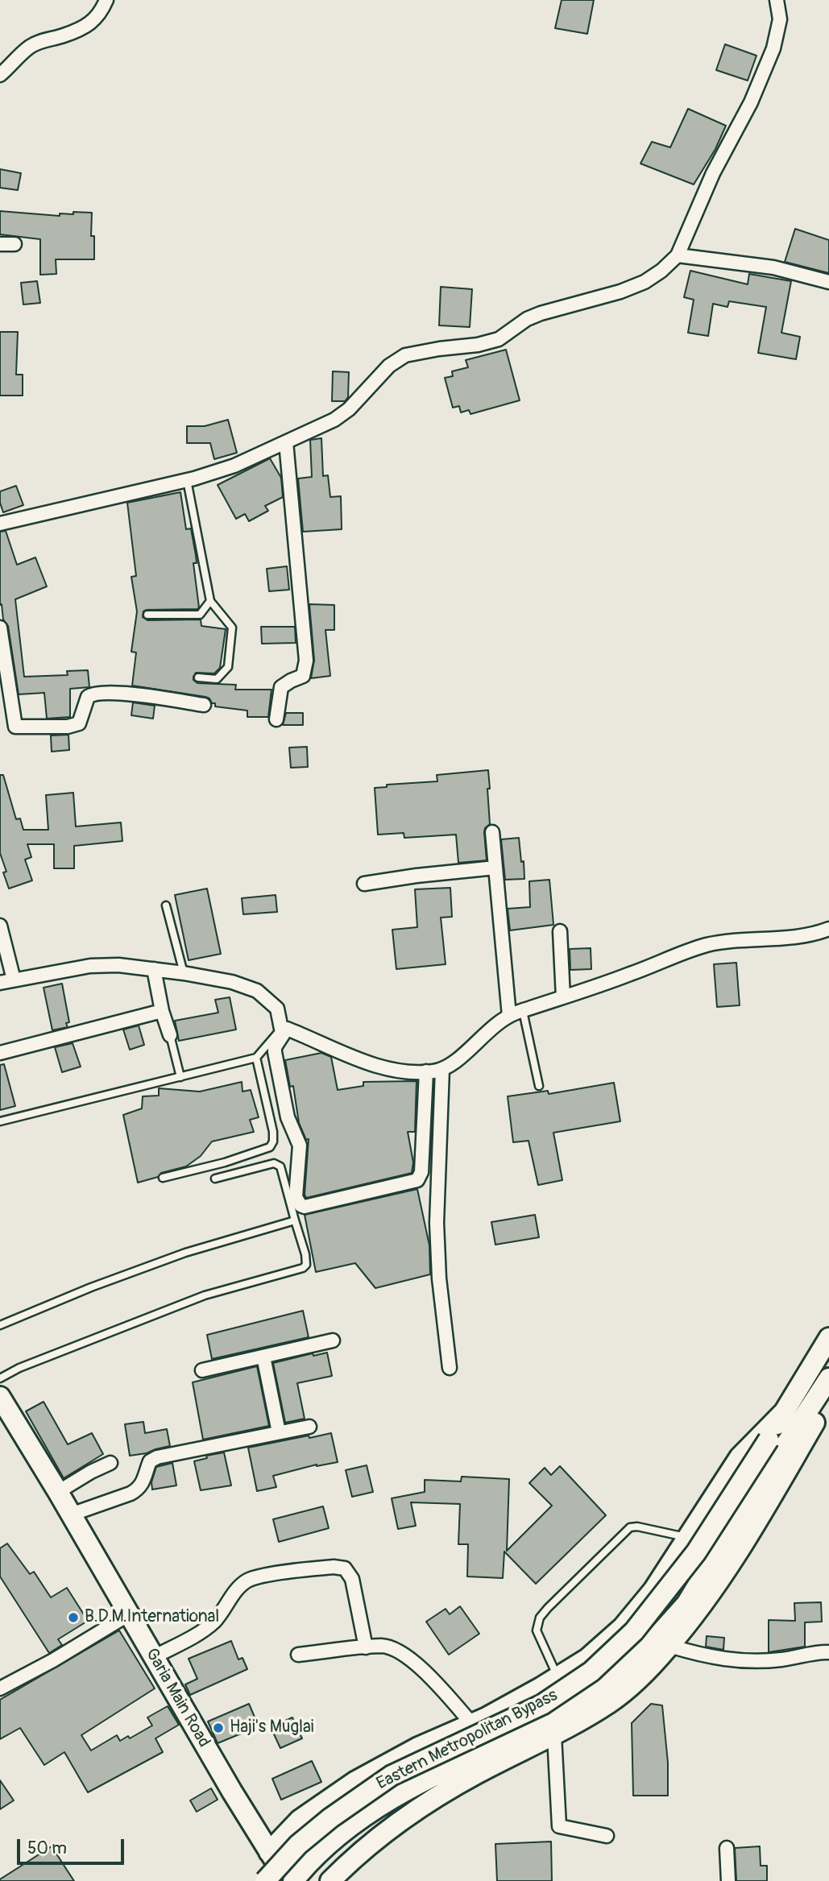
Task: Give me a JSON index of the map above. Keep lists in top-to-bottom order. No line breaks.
{"streets":{"main road":["Garia Main Road","Eastern Metropolitan Bypass"]},"crossings":[["Garia Main Road","Eastern Metropolitan Bypass"]],"places":["B.D.M.International","Haji's Muglai"],"scale_bar":"50 m"}
